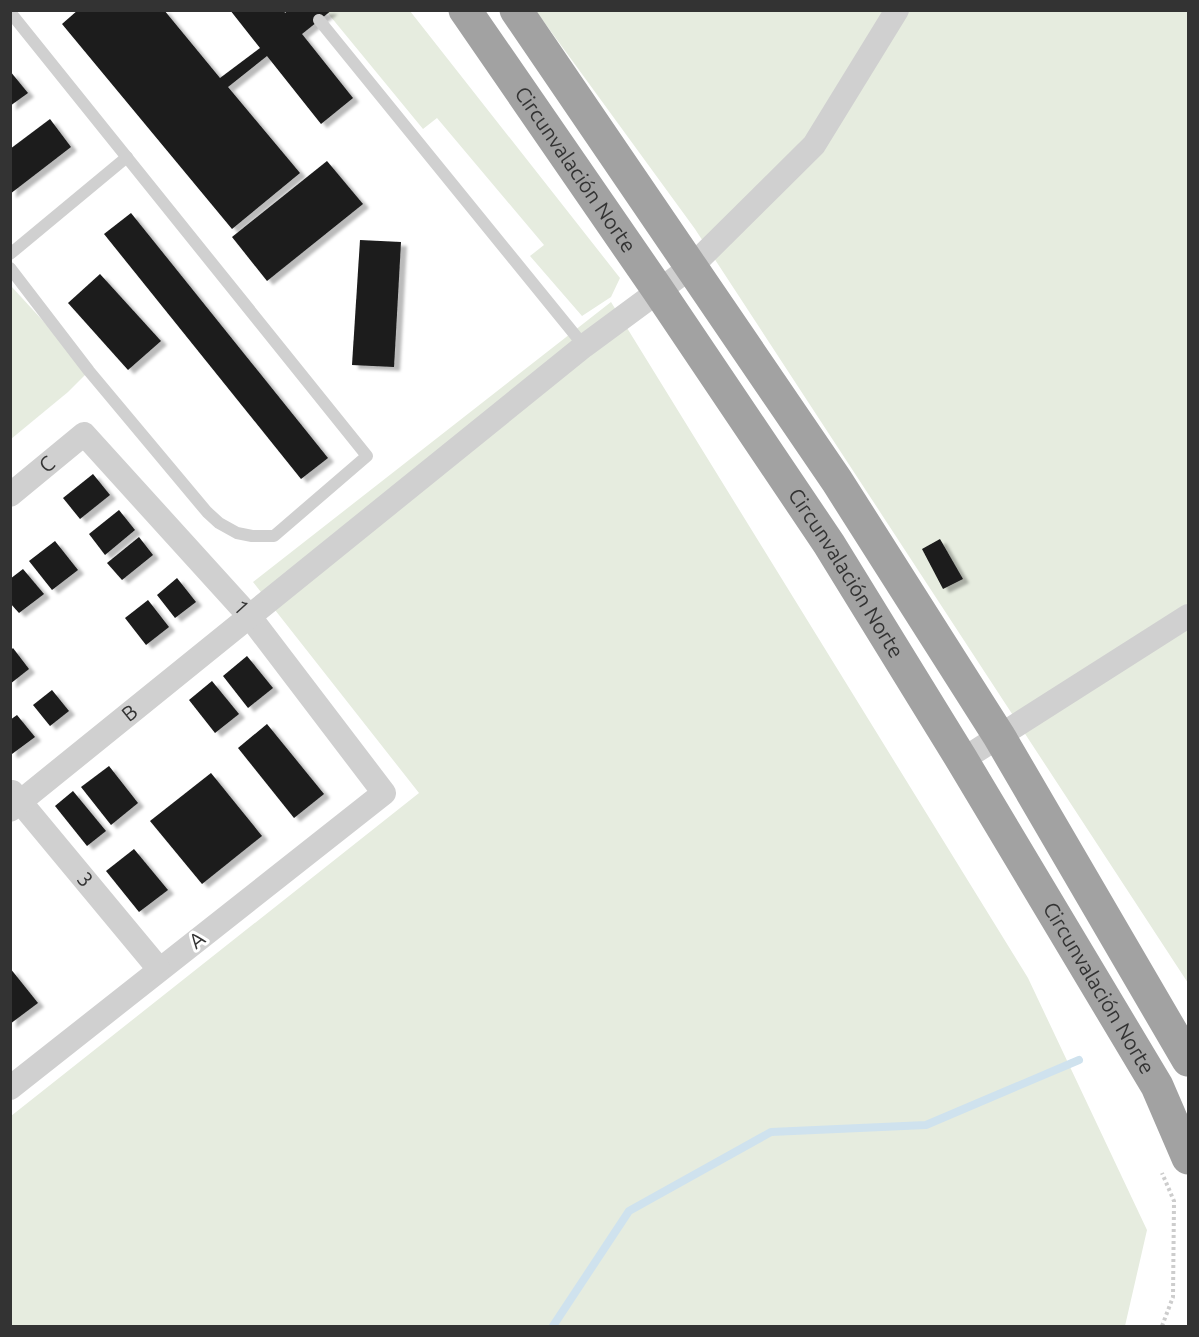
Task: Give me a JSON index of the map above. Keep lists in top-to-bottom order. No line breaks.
{"streets":{"highway":["Circunvalación Norte"],"street":["C","1","B","3","A"]},"crossings":[["Circunvalación Norte","B"],["C","1"],["1","B"],["1","A"],["B","3"],["3","A"]]}
